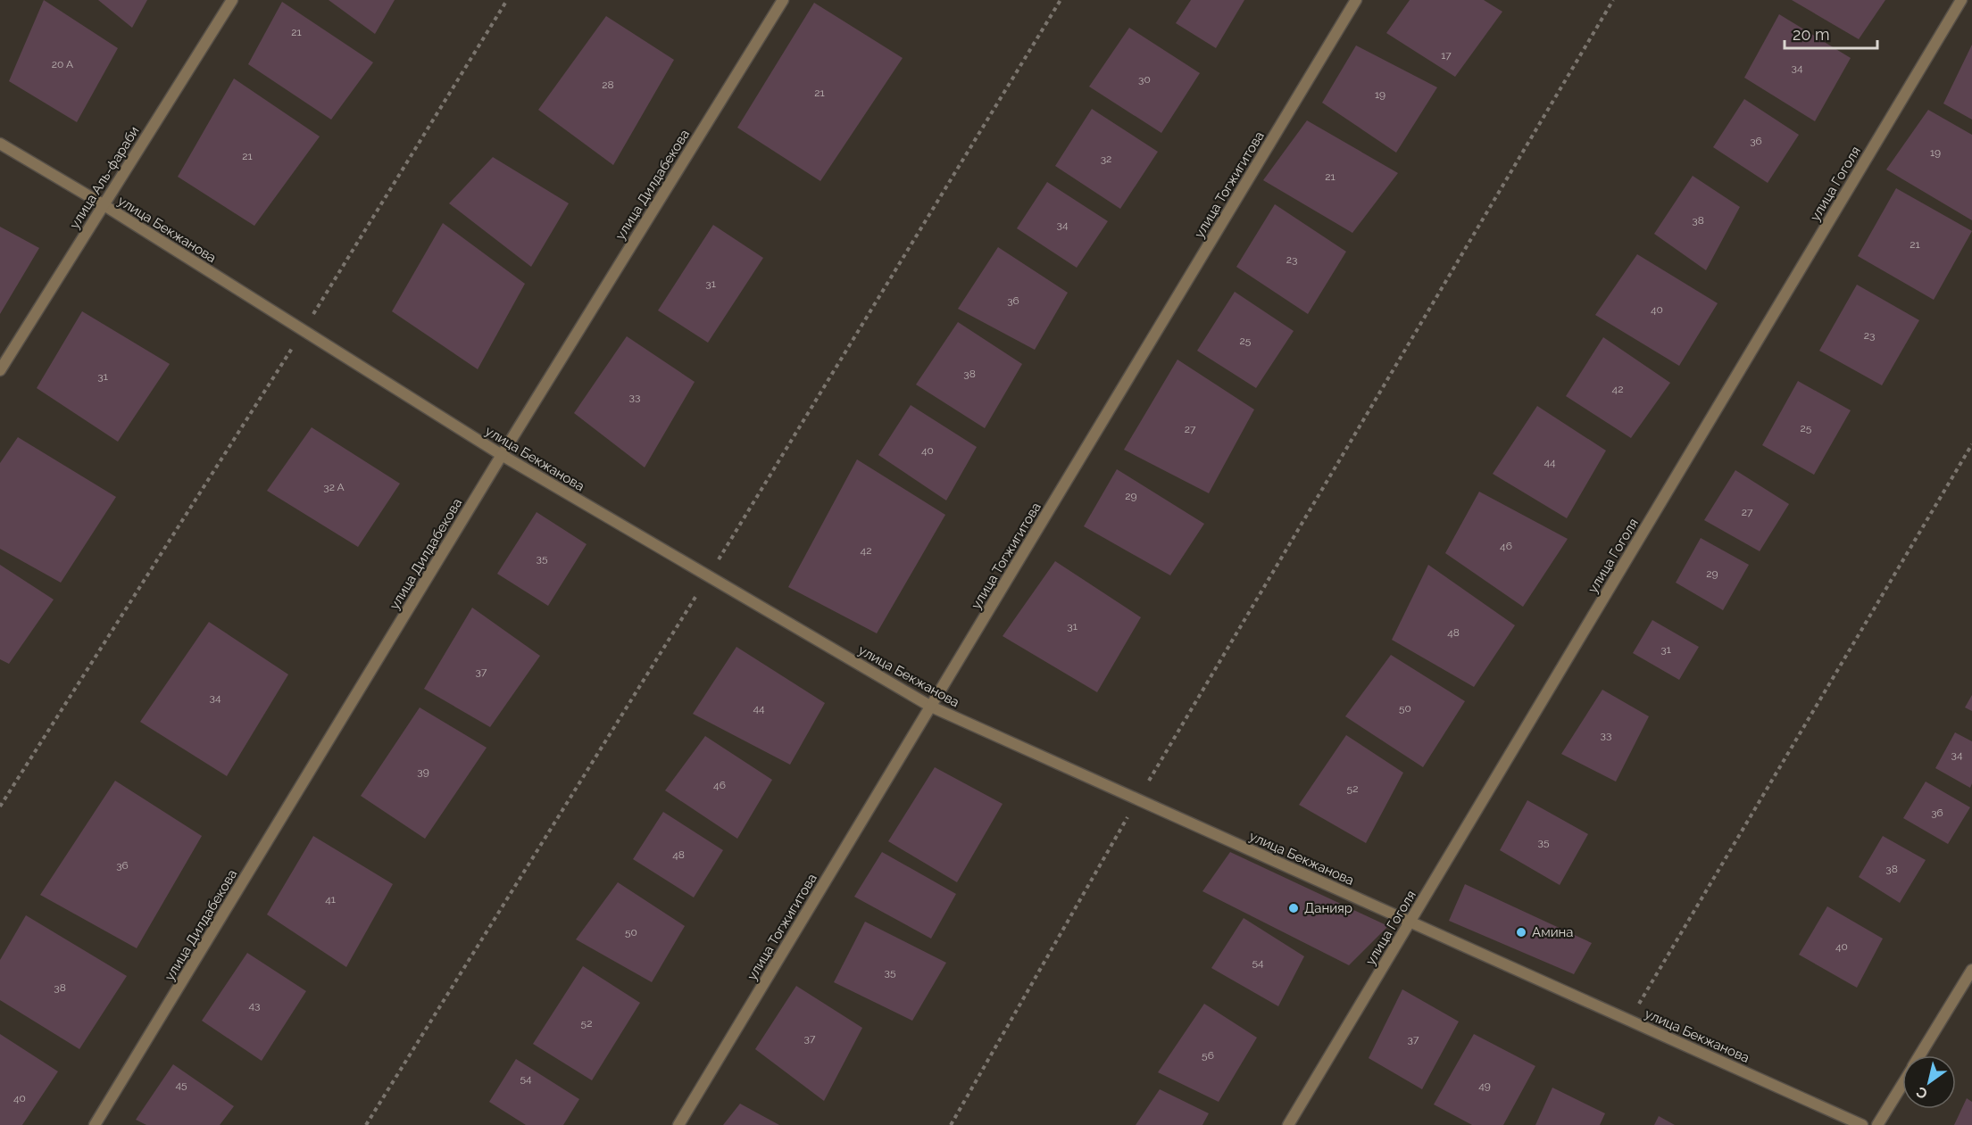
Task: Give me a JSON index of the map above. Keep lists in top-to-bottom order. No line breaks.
{"streets":{"street":["улица Аль-фараби","улица Гоголя","улица Дилдабекова","улица Тогжигитова","улица Бекжанова"]},"crossings":[["улица Аль-фараби","улица Бекжанова"],["улица Гоголя","улица Бекжанова"],["улица Дилдабекова","улица Бекжанова"],["улица Тогжигитова","улица Бекжанова"]],"places":["Данияр","Амина"],"house_numbers":["21","17","20 А","34","30","28","21","19","36","19","21","32","21","38","34","21","23","31","36","40","23","25","38","31","42","33","25","27","40","44","32 А","29","27","46","42","35","29","31","48","31","37","34","44","50","33","34","39","46","52","36","35","48","36","38","41","50","40","54","35","38","43","52","37","37","56","54","45","49","40"],"scale_bar":"20 m","north":"bottom left"}
